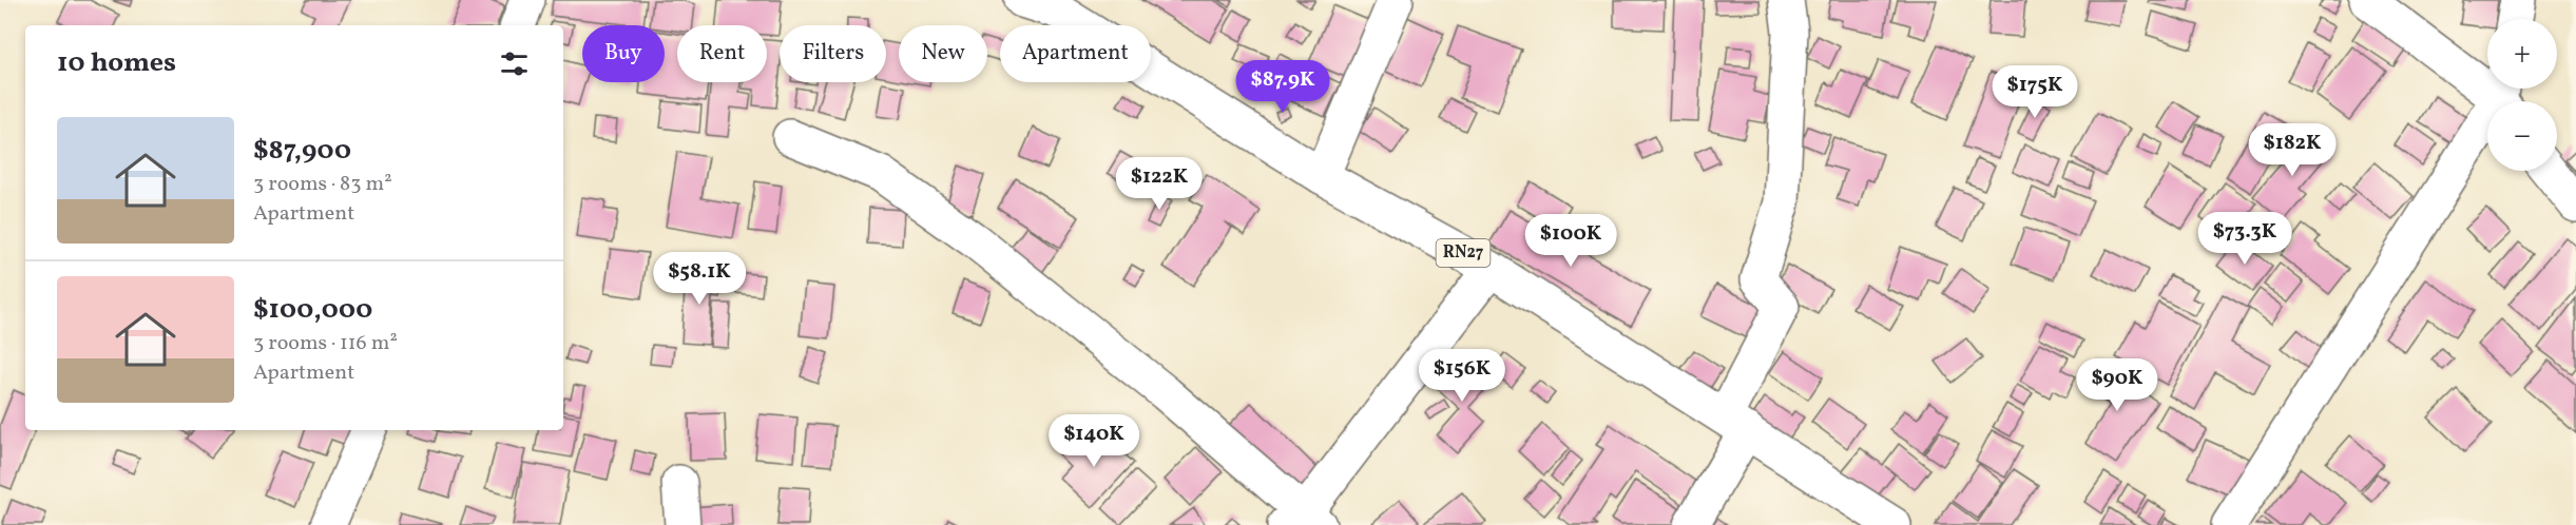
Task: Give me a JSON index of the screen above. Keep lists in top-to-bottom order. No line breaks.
{"streets":{"street":["RN27"]},"page":{"map_buttons":["+","−"],"chip":["Buy","Rent","Filters","New","Apartment"],"heading":"10 homes","price":["$87.9K","$175K","$182K","$122K","$73.3K","$100K","$58.1K","$156K","$90K","$140K"],"list":[{"name":"$87,900","note":"3 rooms · 83 m² · Apartment"},{"name":"$100,000","note":"3 rooms · 116 m² · Apartment"}]}}
